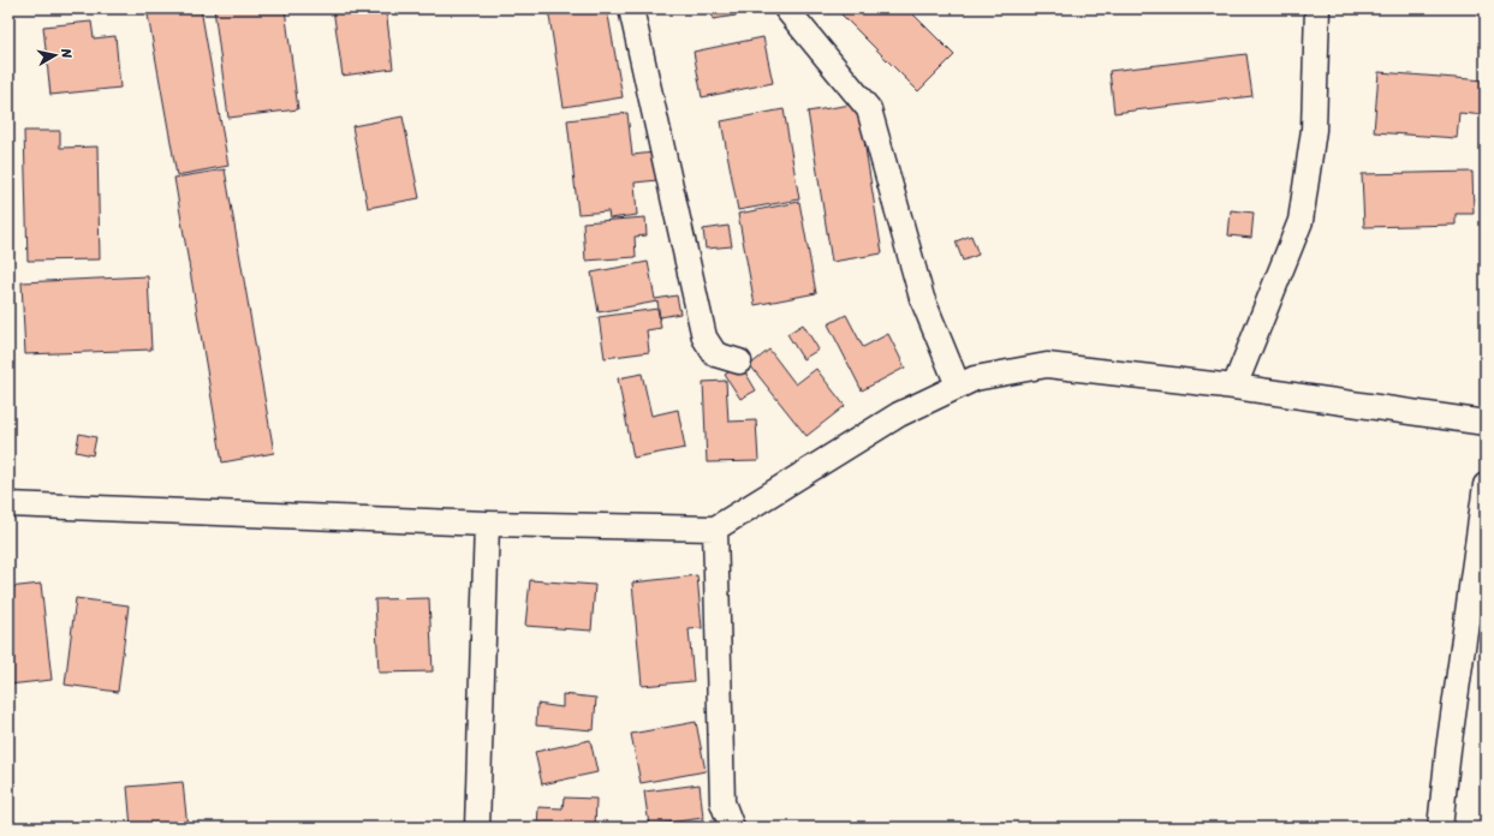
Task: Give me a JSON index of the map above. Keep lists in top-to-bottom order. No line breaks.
{"north":"right"}
